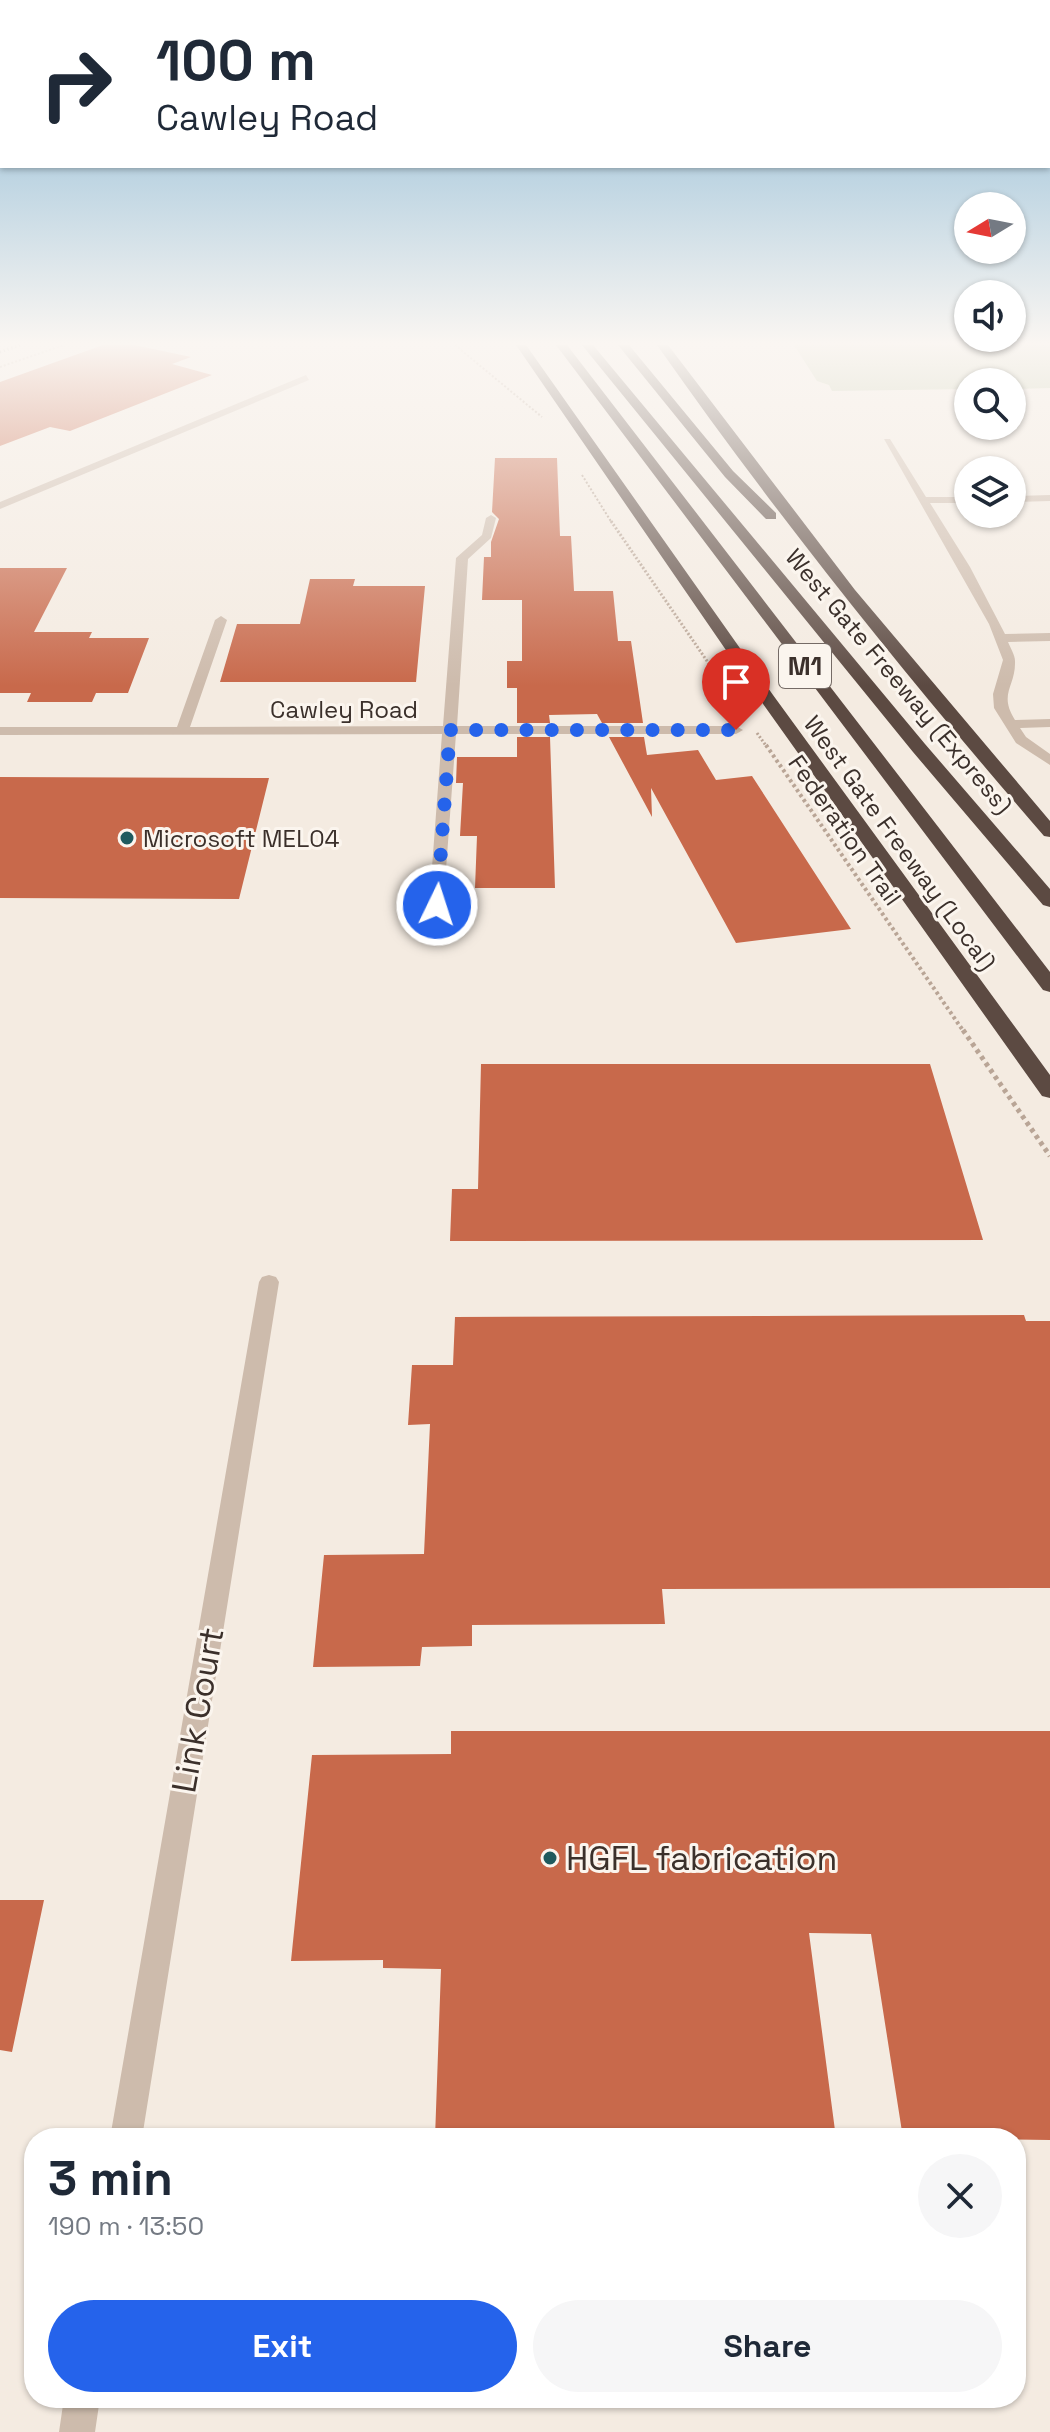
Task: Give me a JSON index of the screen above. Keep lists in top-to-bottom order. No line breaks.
{"streets":{"highway":["M1","West Gate Freeway (Express)","West Gate Freeway (Local)"],"street":["Cawley Road","Link Court"],"path":["Federation Trail"]},"places":["Microsoft MEL04","HGFL fabrication"],"north":"left","page":{"turn":["100 m","Cawley Road"],"heading":["3 min","190 m · 13:50"],"buttons":["Exit","Share"]}}
